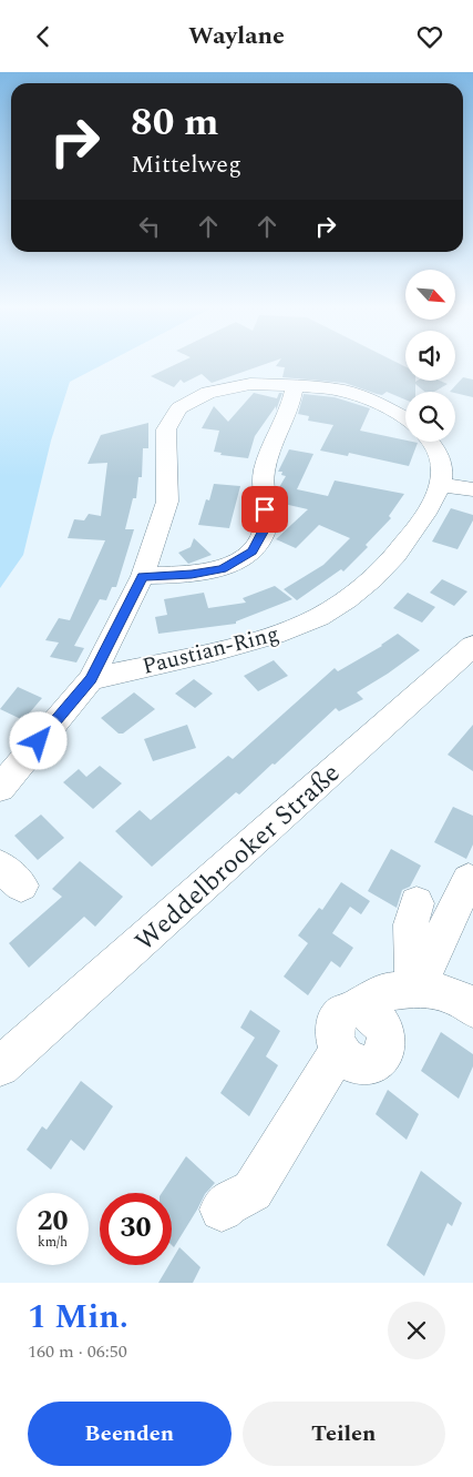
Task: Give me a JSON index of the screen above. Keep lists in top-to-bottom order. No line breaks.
{"streets":{"street":["Paustian-Ring","Weddelbrooker Straße"]},"north":"bottom right","page":{"header":"Waylane","turn":["80 m","Mittelweg"],"speed":"20 km/h","limit":"30","heading":["1 Min.","160 m · 06:50"],"buttons":["Beenden","Teilen"]}}
